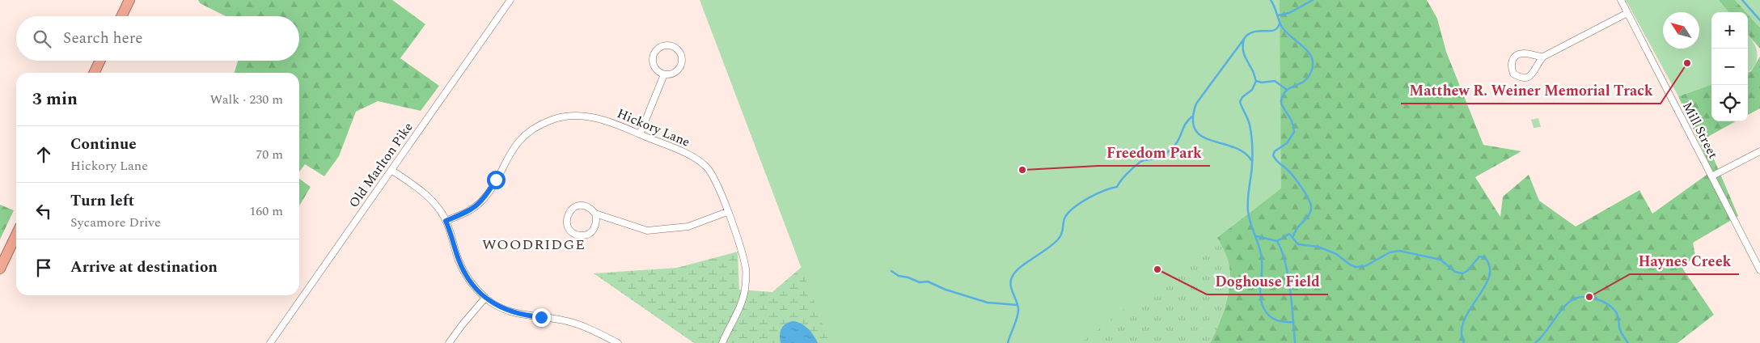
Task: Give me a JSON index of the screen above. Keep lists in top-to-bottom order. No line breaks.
{"streets":{"street":["Hickory Lane","Mill Street","Old Marlton Pike"]},"districts":["WOODRIDGE"],"places":["Matthew R. Weiner Memorial Track","Freedom Park","Doghouse Field","Haynes Creek"],"north":"top left","page":{"map_buttons":["+","−"],"search":"Search here","heading":["3 min","Walk · 230 m"],"list":[["Continue","Hickory Lane","70 m"],["Turn left","Sycamore Drive","160 m"],"Arrive at destination"]}}
